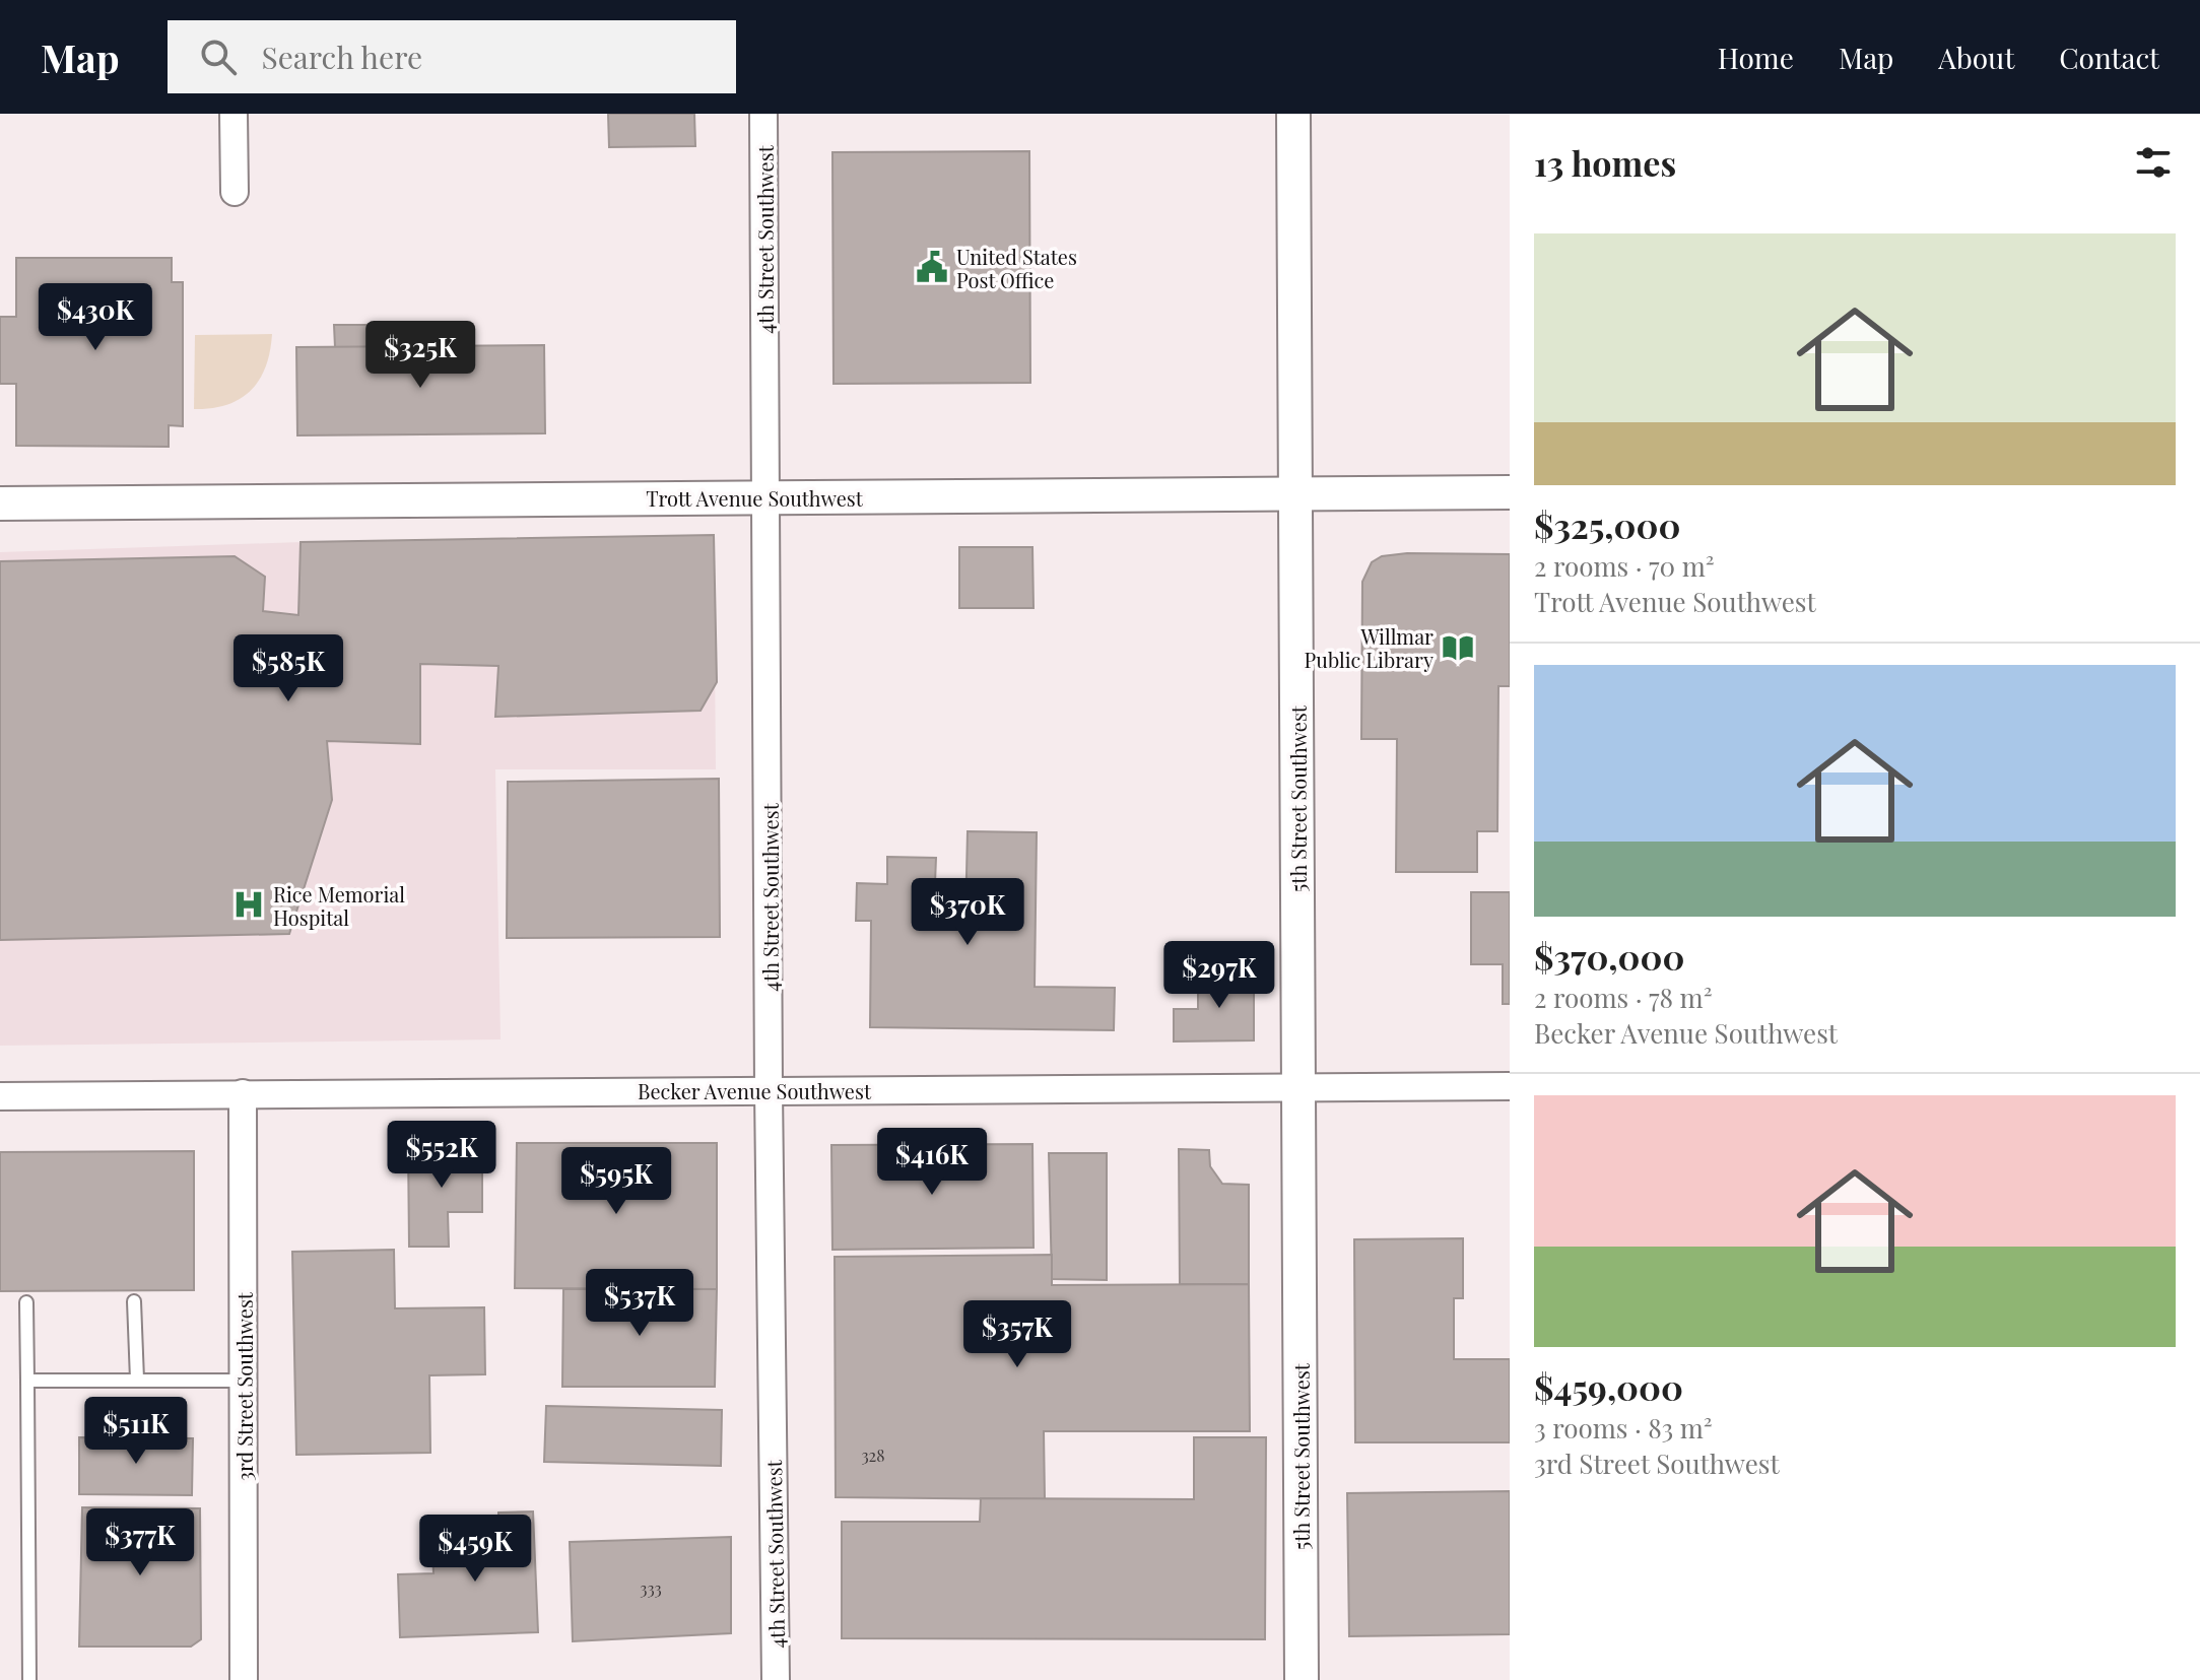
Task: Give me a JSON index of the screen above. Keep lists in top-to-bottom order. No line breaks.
{"streets":{"street":["4th Street Southwest","Trott Avenue Southwest","5th Street Southwest","Becker Avenue Southwest","3rd Street Southwest"]},"crossings":[["4th Street Southwest","Trott Avenue Southwest"],["4th Street Southwest","Becker Avenue Southwest"],["Trott Avenue Southwest","5th Street Southwest"],["5th Street Southwest","Becker Avenue Southwest"],["Becker Avenue Southwest","3rd Street Southwest"]],"places":{"public building":["United States Post Office"],"library":["Willmar Public Library"],"hospital":["Rice Memorial Hospital"]},"house_numbers":["328","333"],"page":{"header":"Map","search":"Search here","nav":["Home","Map","About","Contact"],"heading":"13 homes","list":[{"name":"$325,000","note":"2 rooms · 70 m² · Trott Avenue Southwest"},{"name":"$370,000","note":"2 rooms · 78 m² · Becker Avenue Southwest"},{"name":"$459,000","note":"3 rooms · 83 m² · 3rd Street Southwest"}],"price":["$430K","$325K","$585K","$370K","$297K","$552K","$416K","$595K","$537K","$357K","$511K","$377K","$459K"]}}
